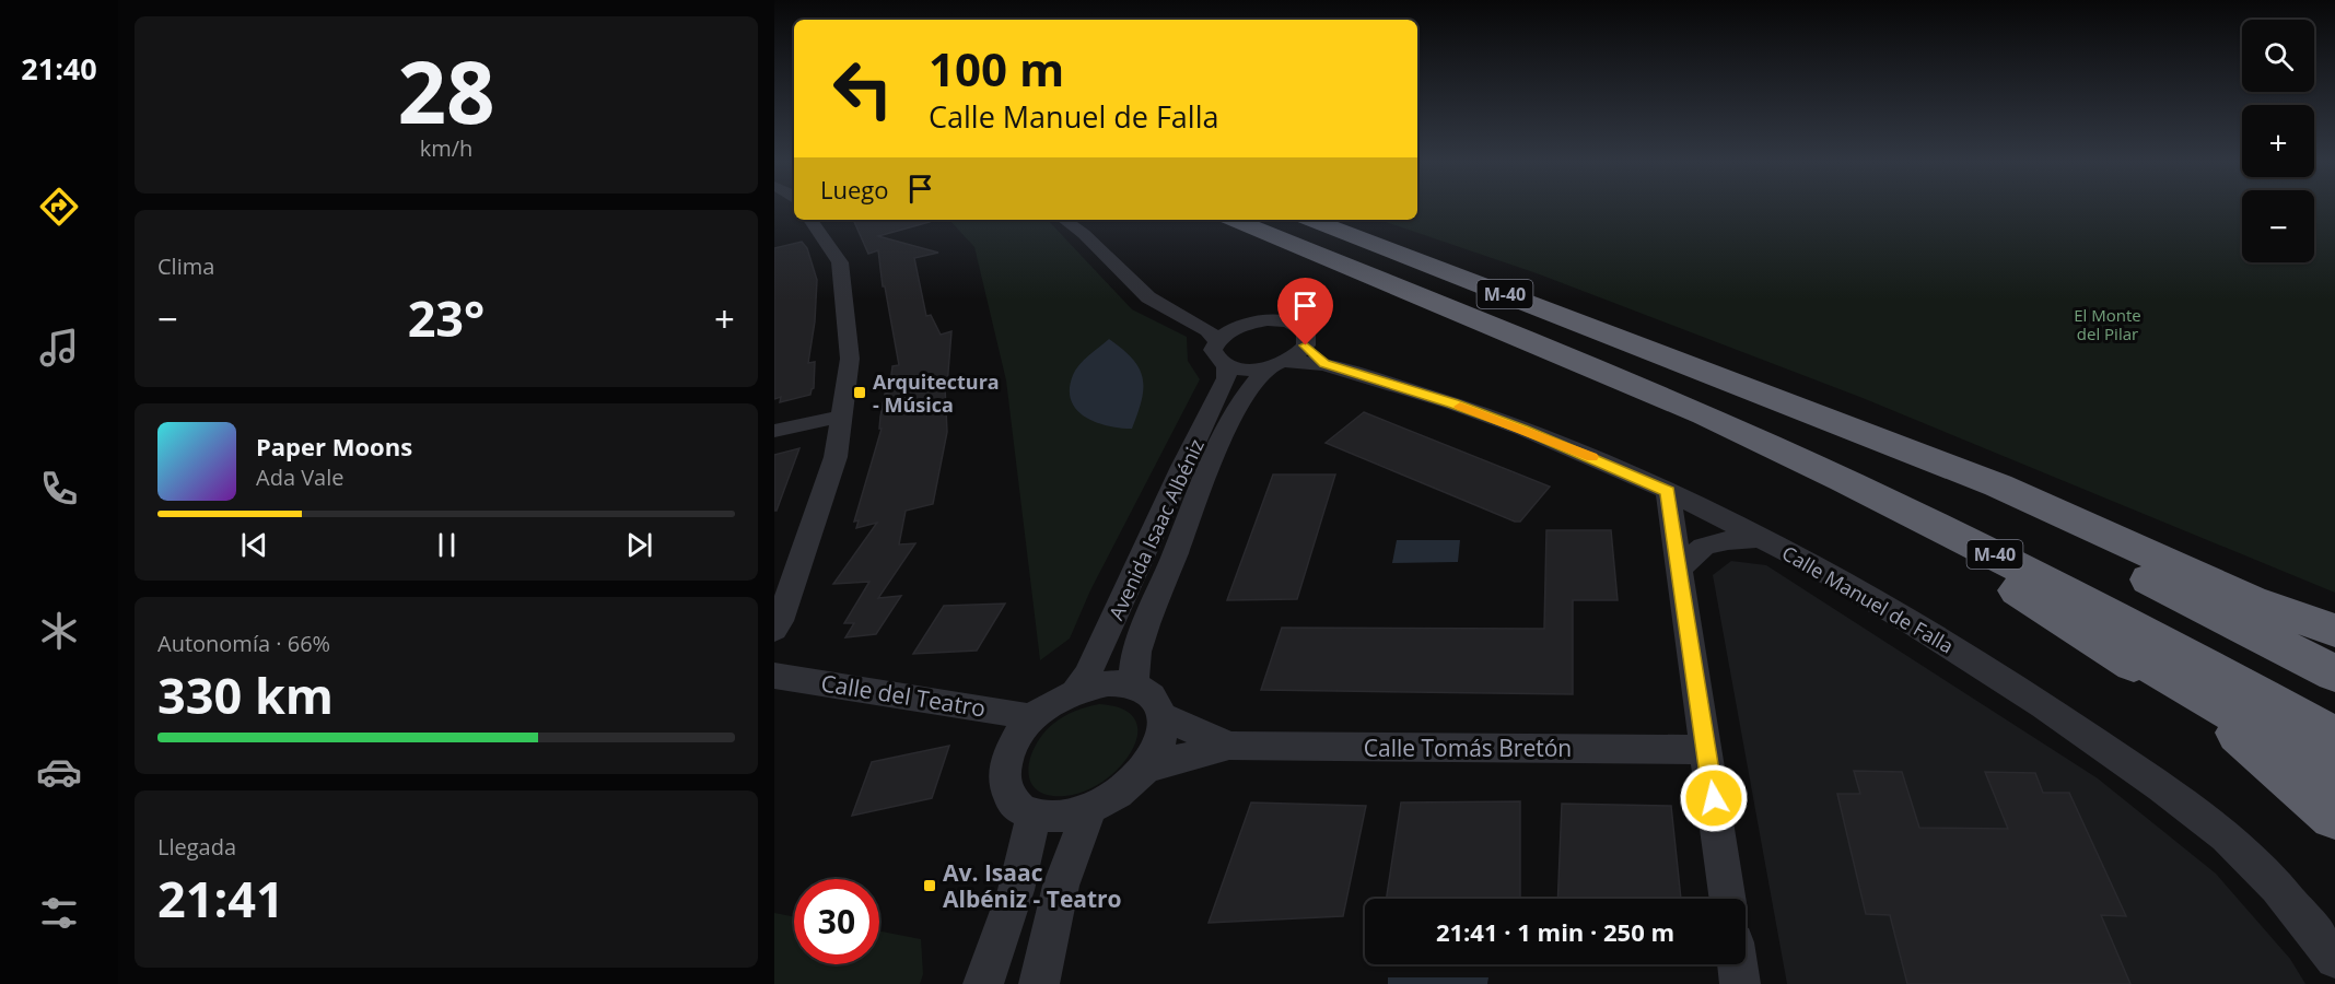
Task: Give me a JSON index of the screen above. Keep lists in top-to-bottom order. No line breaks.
{"streets":{"highway":["M-40"],"street":["Avenida Isaac Albéniz","Calle Manuel de Falla","Calle del Teatro","Calle Tomás Bretón"]},"crossings":[["Avenida Isaac Albéniz","Calle Manuel de Falla"],["Avenida Isaac Albéniz","Calle del Teatro"],["Avenida Isaac Albéniz","Calle Tomás Bretón"],["Calle del Teatro","Calle Tomás Bretón"]],"parks":["El Monte del Pilar"],"places":{"transit":["Arquitectura - Música","Av. Isaac Albéniz - Teatro"]},"page":{"tabs":"21:40","tile":[["28","km/h"],"Clima",["Autonomía · 66%","330 km"],["Llegada","21:41"]],"map_buttons":["+","−"],"turn":["100 m","Calle Manuel de Falla"],"then":"Luego","heat":["−","23°","+"],"song":["Paper Moons","Ada Vale"],"limit":"30","trip":"21:41 · 1 min · 250 m"}}
